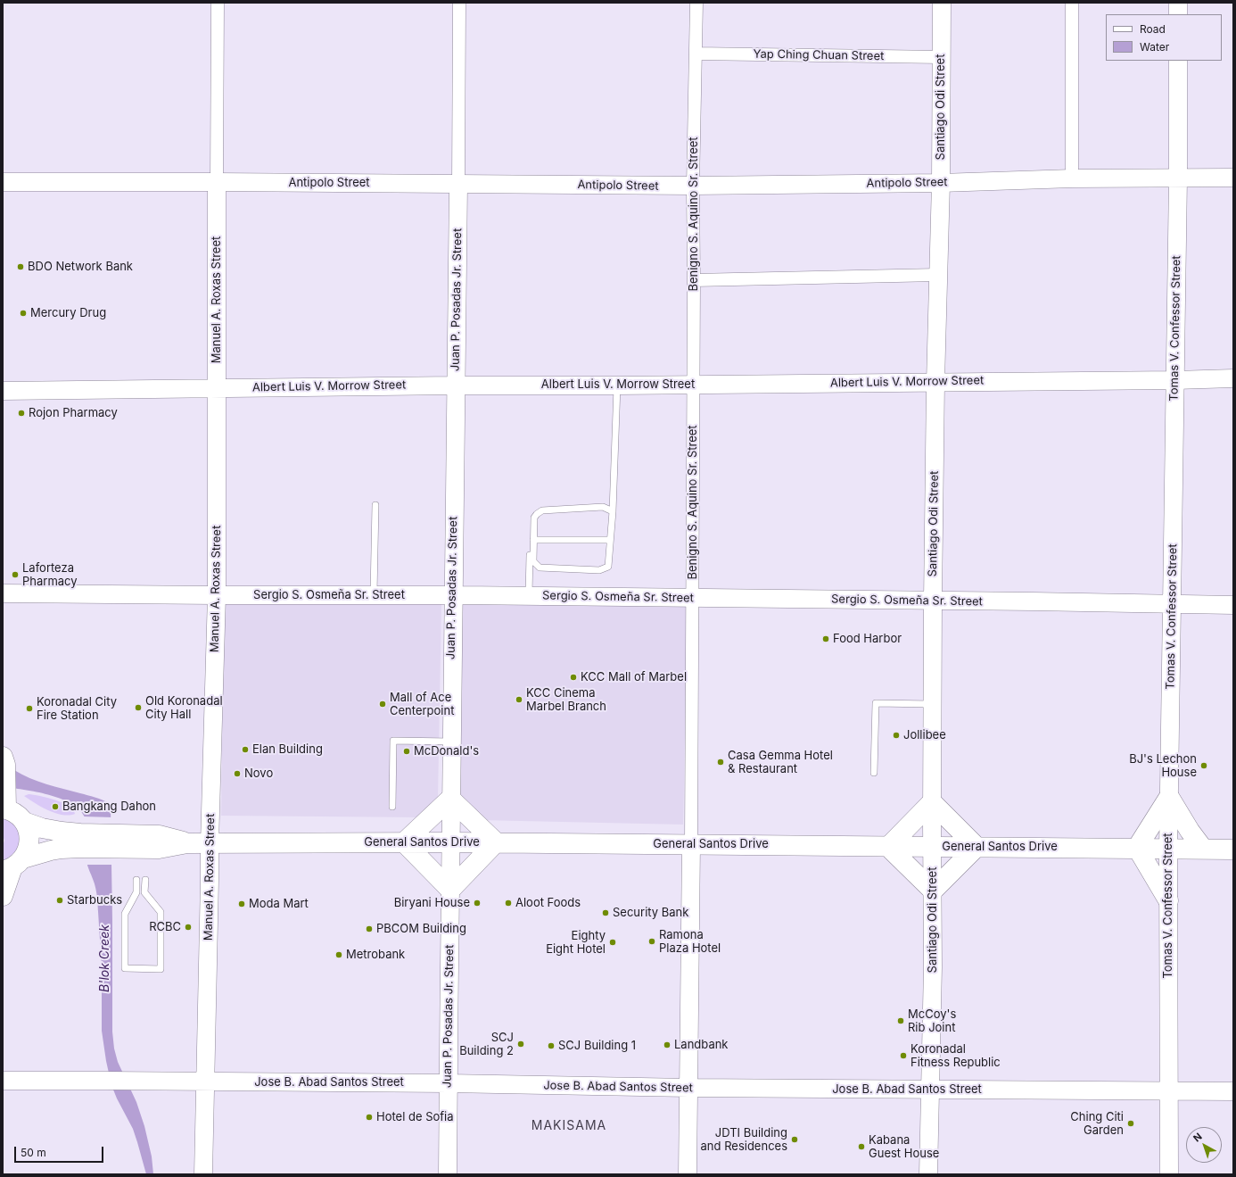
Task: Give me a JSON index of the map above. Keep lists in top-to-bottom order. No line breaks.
{"streets":{"main road":["General Santos Drive"],"street":["Yap Ching Chuan Street","Santiago Odi Street","Antipolo Street","Benigno S. Aquino Sr. Street","Manuel A. Roxas Street","Juan P. Posadas Jr. Street","Tomas V. Confessor Street","Albert Luis V. Morrow Street","Sergio S. Osmeña Sr. Street","Jose B. Abad Santos Street"]},"crossings":[["Yap Ching Chuan Street","Santiago Odi Street"],["Yap Ching Chuan Street","Benigno S. Aquino Sr. Street"],["Santiago Odi Street","Antipolo Street"],["Santiago Odi Street","Albert Luis V. Morrow Street"],["Santiago Odi Street","Sergio S. Osmeña Sr. Street"],["Santiago Odi Street","General Santos Drive"],["Santiago Odi Street","Jose B. Abad Santos Street"],["Antipolo Street","Benigno S. Aquino Sr. Street"],["Antipolo Street","Manuel A. Roxas Street"],["Antipolo Street","Juan P. Posadas Jr. Street"],["Antipolo Street","Tomas V. Confessor Street"],["Benigno S. Aquino Sr. Street","Albert Luis V. Morrow Street"],["Benigno S. Aquino Sr. Street","Sergio S. Osmeña Sr. Street"],["Benigno S. Aquino Sr. Street","General Santos Drive"],["Benigno S. Aquino Sr. Street","Jose B. Abad Santos Street"],["Manuel A. Roxas Street","Albert Luis V. Morrow Street"],["Manuel A. Roxas Street","Sergio S. Osmeña Sr. Street"],["Manuel A. Roxas Street","General Santos Drive"],["Manuel A. Roxas Street","Jose B. Abad Santos Street"],["Juan P. Posadas Jr. Street","Albert Luis V. Morrow Street"],["Juan P. Posadas Jr. Street","Sergio S. Osmeña Sr. Street"],["Juan P. Posadas Jr. Street","General Santos Drive"],["Juan P. Posadas Jr. Street","Jose B. Abad Santos Street"],["Tomas V. Confessor Street","Albert Luis V. Morrow Street"],["Tomas V. Confessor Street","Sergio S. Osmeña Sr. Street"],["Tomas V. Confessor Street","General Santos Drive"],["Tomas V. Confessor Street","Jose B. Abad Santos Street"]],"districts":["MAKISAMA"],"water":["B'lok Creek"],"places":["BDO Network Bank","Mercury Drug","Rojon Pharmacy","Laforteza Pharmacy","Food Harbor","KCC Mall of Marbel","KCC Cinema Marbel Branch","Mall of Ace Centerpoint","Old Koronadal City Hall","Koronadal City Fire Station","Jollibee","Elan Building","McDonald's","Casa Gemma Hotel & Restaurant","BJ's Lechon House","Novo","Bangkang Dahon","Starbucks","Biryani House","Aloot Foods","Moda Mart","Security Bank","RCBC","PBCOM Building","Ramona Plaza Hotel","Eighty Eight Hotel","Metrobank","McCoy's Rib Joint","SCJ Building 2","Landbank","SCJ Building 1","Koronadal Fitness Republic","Hotel de Sofia","Ching Citi Garden","JDTI Building and Residences","Kabana Guest House"],"legend":["Road","Water"],"scale_bar":"50 m","north":"top left"}
